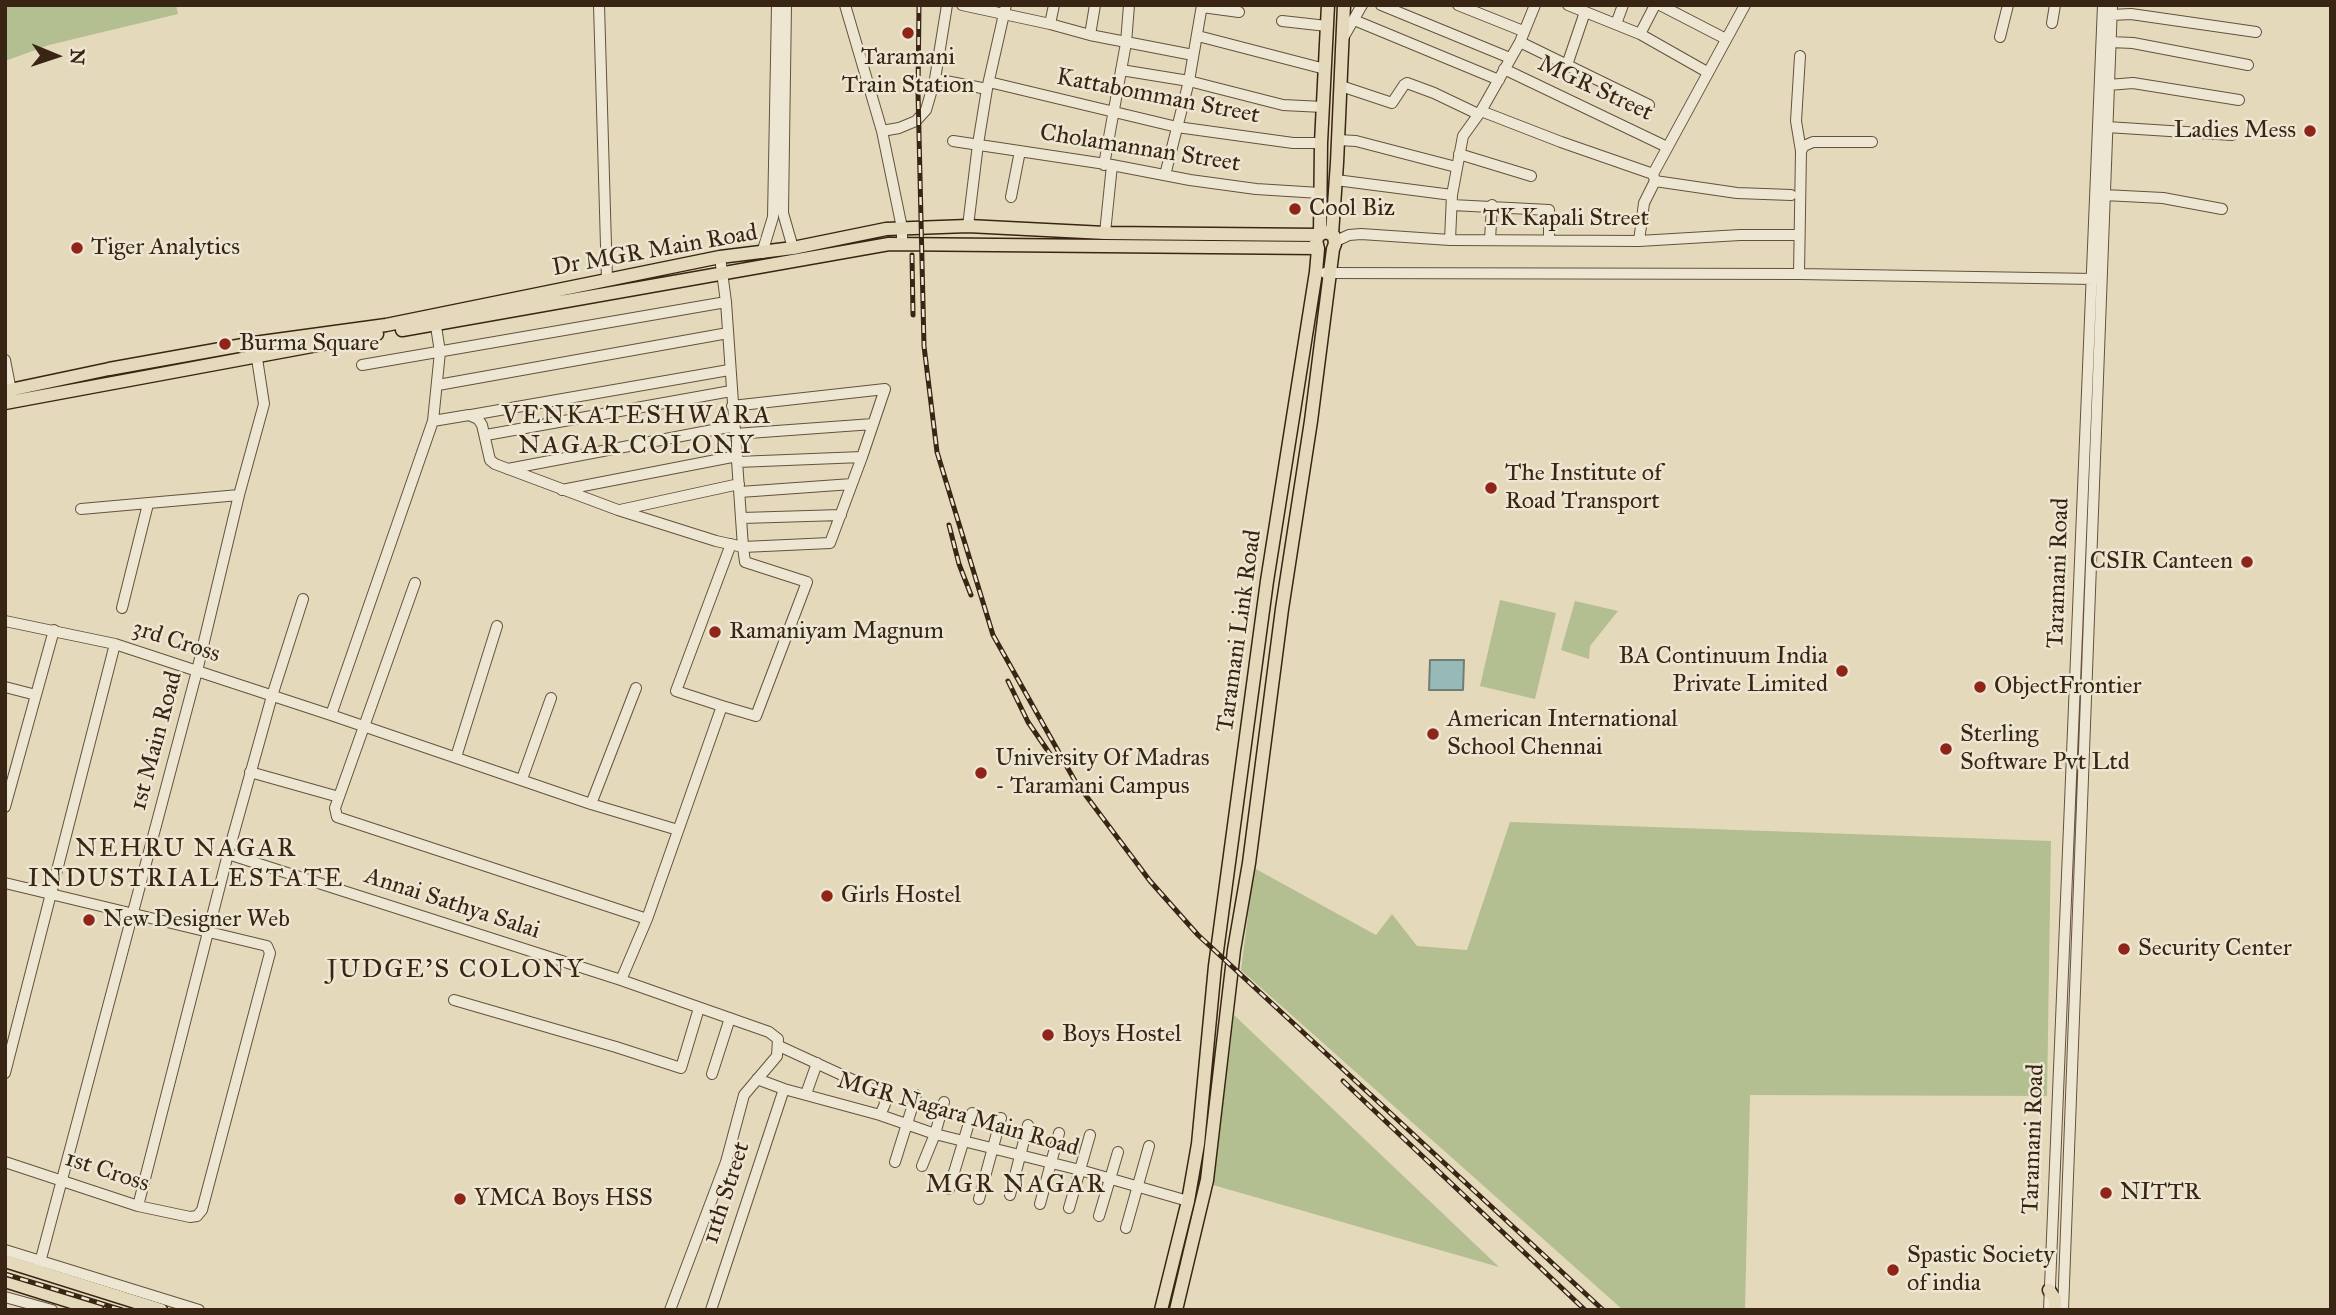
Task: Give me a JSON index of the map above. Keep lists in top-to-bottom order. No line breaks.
{"streets":{"main road":["Dr MGR Main Road","Taramani Link Road"],"street":["MGR Street","Kattabomman Street","Cholamannan Street","TK Kapali Street","Taramani Road","3rd Cross","1st Main Road","Annai Sathya Salai","MGR Nagara Main Road","1st Cross","11th Street"]},"crossings":[["TK Kapali Street","Dr MGR Main Road"],["TK Kapali Street","Taramani Link Road"],["Dr MGR Main Road","Taramani Link Road"],["Dr MGR Main Road","1st Main Road"],["Taramani Link Road","MGR Nagara Main Road"],["3rd Cross","1st Main Road"],["1st Main Road","1st Cross"],["Annai Sathya Salai","MGR Nagara Main Road"],["MGR Nagara Main Road","11th Street"]],"districts":["VENKATESHWARA NAGAR COLONY","NEHRU NAGAR INDUSTRIAL ESTATE","JUDGE'S COLONY","MGR NAGAR"],"places":["Taramani Train Station","Ladies Mess","Cool Biz","Tiger Analytics","Burma Square","The Institute of Road Transport","CSIR Canteen","Ramaniyam Magnum","BA Continuum India Private Limited","ObjectFrontier","American International School Chennai","Sterling Software Pvt Ltd","University Of Madras - Taramani Campus","Girls Hostel","New Designer Web","Security Center","Boys Hostel","NITTR","YMCA Boys HSS","Spastic Society of india"],"north":"right"}
